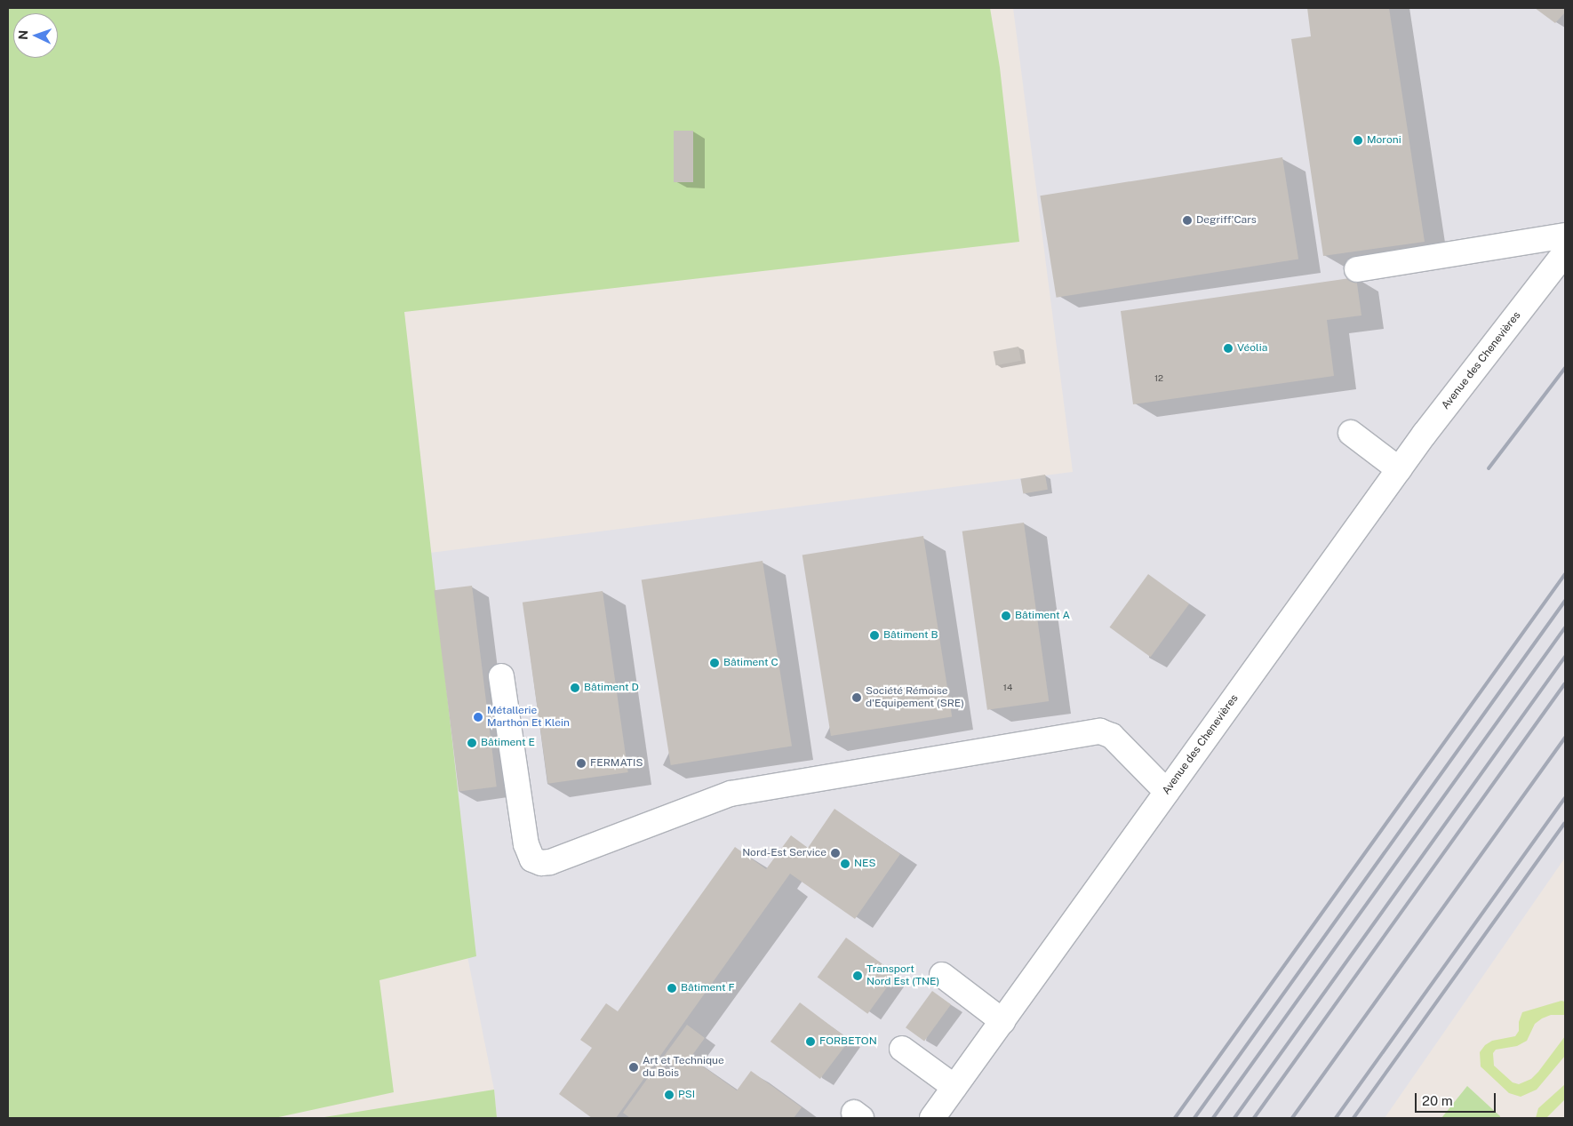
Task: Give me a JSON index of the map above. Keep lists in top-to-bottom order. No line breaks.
{"streets":{"street":["Avenue des Chenevières"]},"places":["Moroni","Degriff'Cars","Véolia","Bâtiment A","Bâtiment B","Bâtiment C","Bâtiment D","Société Rémoise d'Equipement (SRE)","Métallerie Marthon Et Klein","Bâtiment E","FERMATIS","Nord-Est Service","NES","Transport Nord Est (TNE)","Bâtiment F","FORBETON","Art et Technique du Bois","PSI"],"house_numbers":["12","14"],"scale_bar":"20 m","north":"left"}
